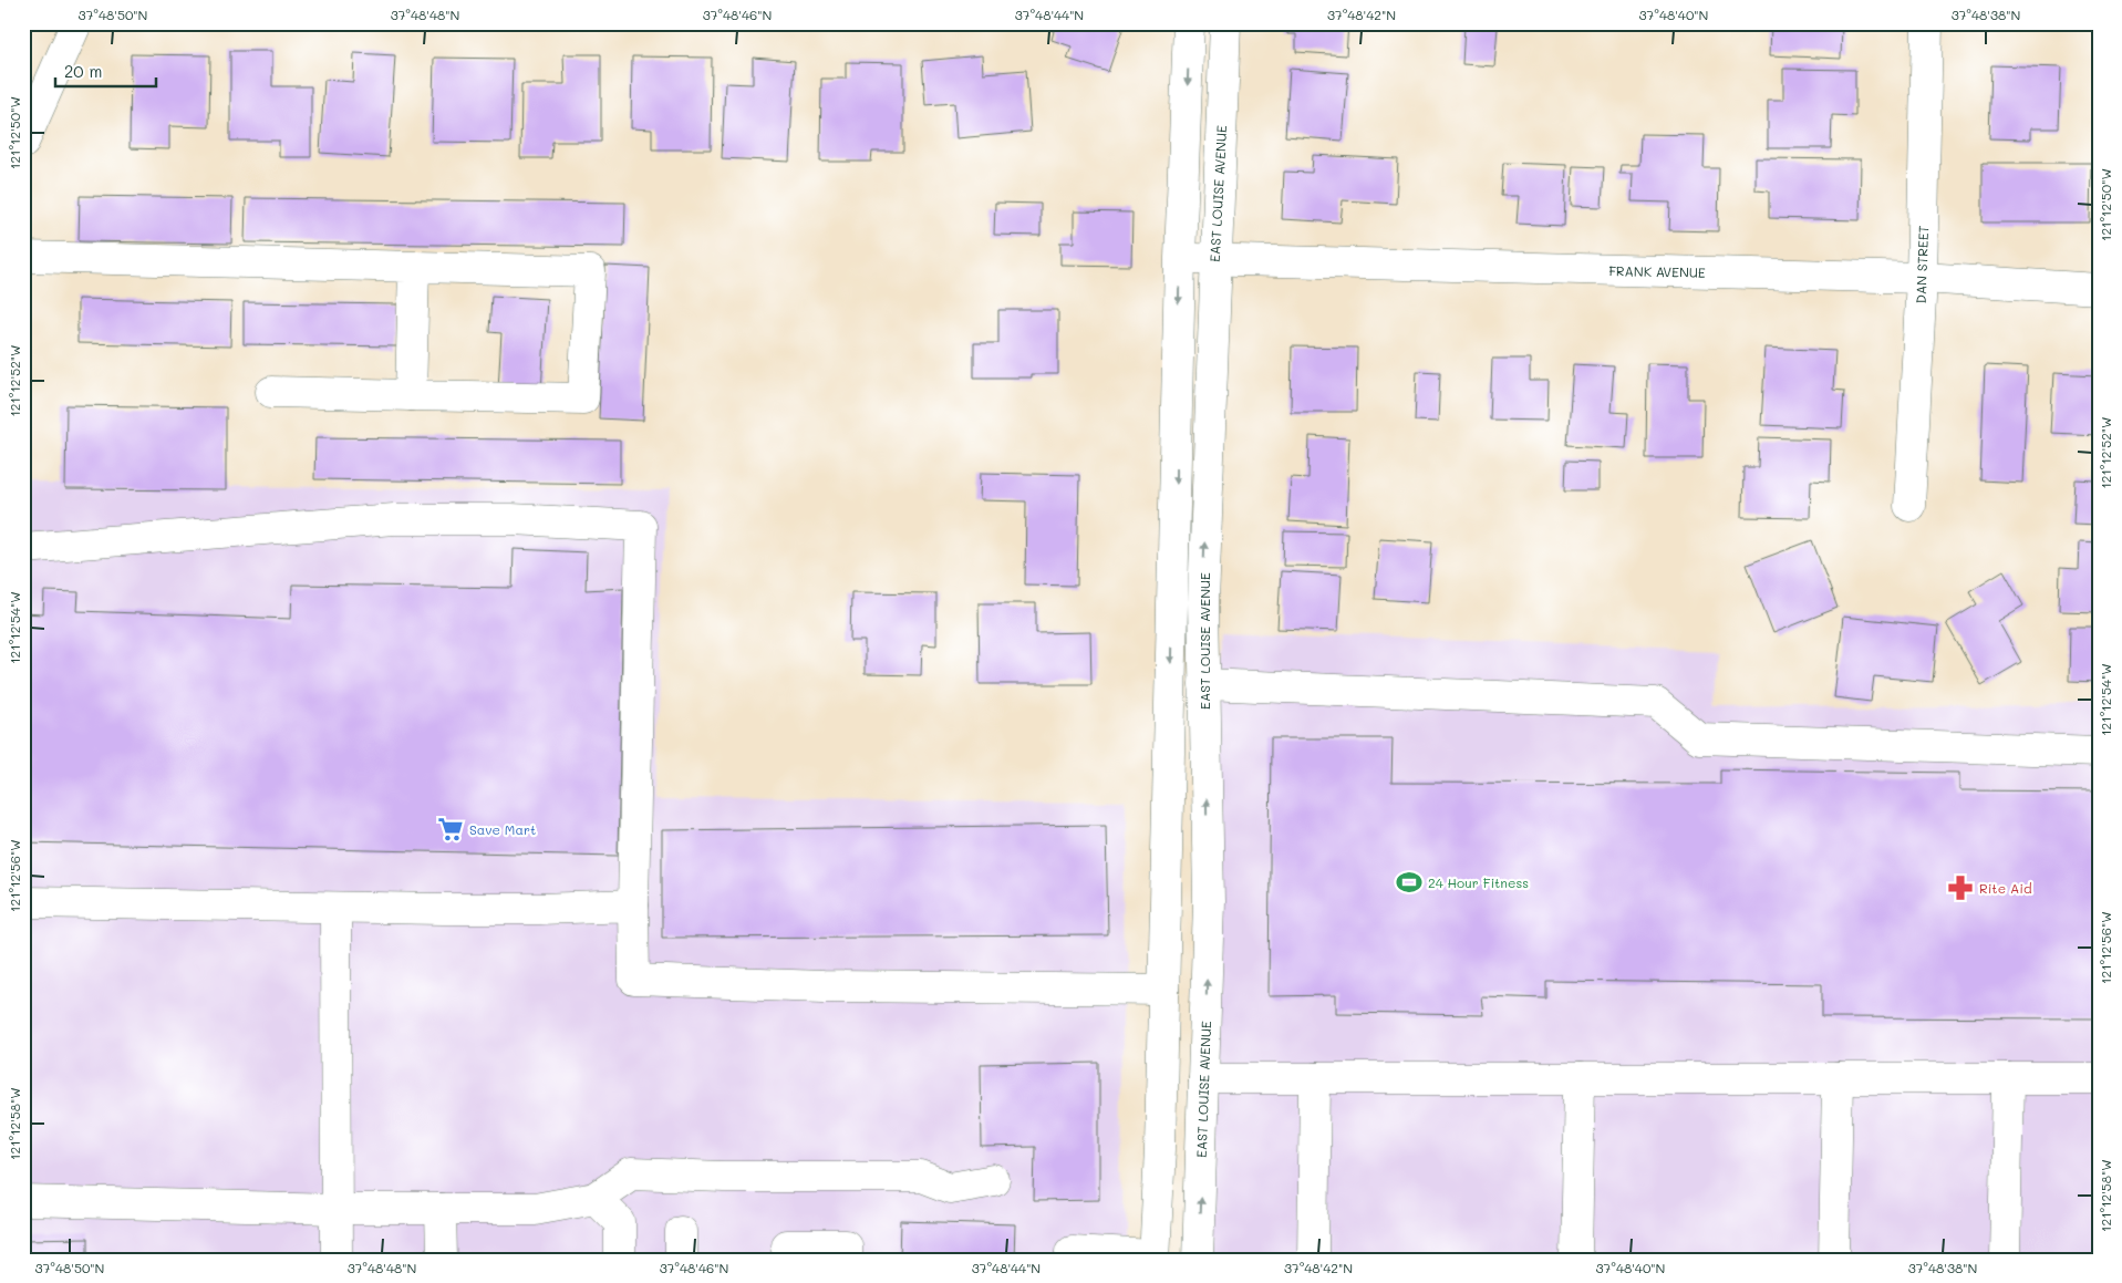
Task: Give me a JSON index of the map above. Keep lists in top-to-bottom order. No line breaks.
{"streets":{"street":["EAST LOUISE AVENUE","DAN STREET","FRANK AVENUE"]},"crossings":[["EAST LOUISE AVENUE","FRANK AVENUE"],["DAN STREET","FRANK AVENUE"]],"places":{"supermarket":["Save Mart"],"sports":["24 Hour Fitness"],"pharmacy":["Rite Aid"]},"scale_bar":"20 m","coordinates":["37°48'50\"N","37°48'48\"N","37°48'46\"N","37°48'44\"N","37°48'42\"N","37°48'40\"N","37°48'38\"N","121°12'50\"W","121°12'52\"W","121°12'54\"W","121°12'56\"W","121°12'58\"W"]}
